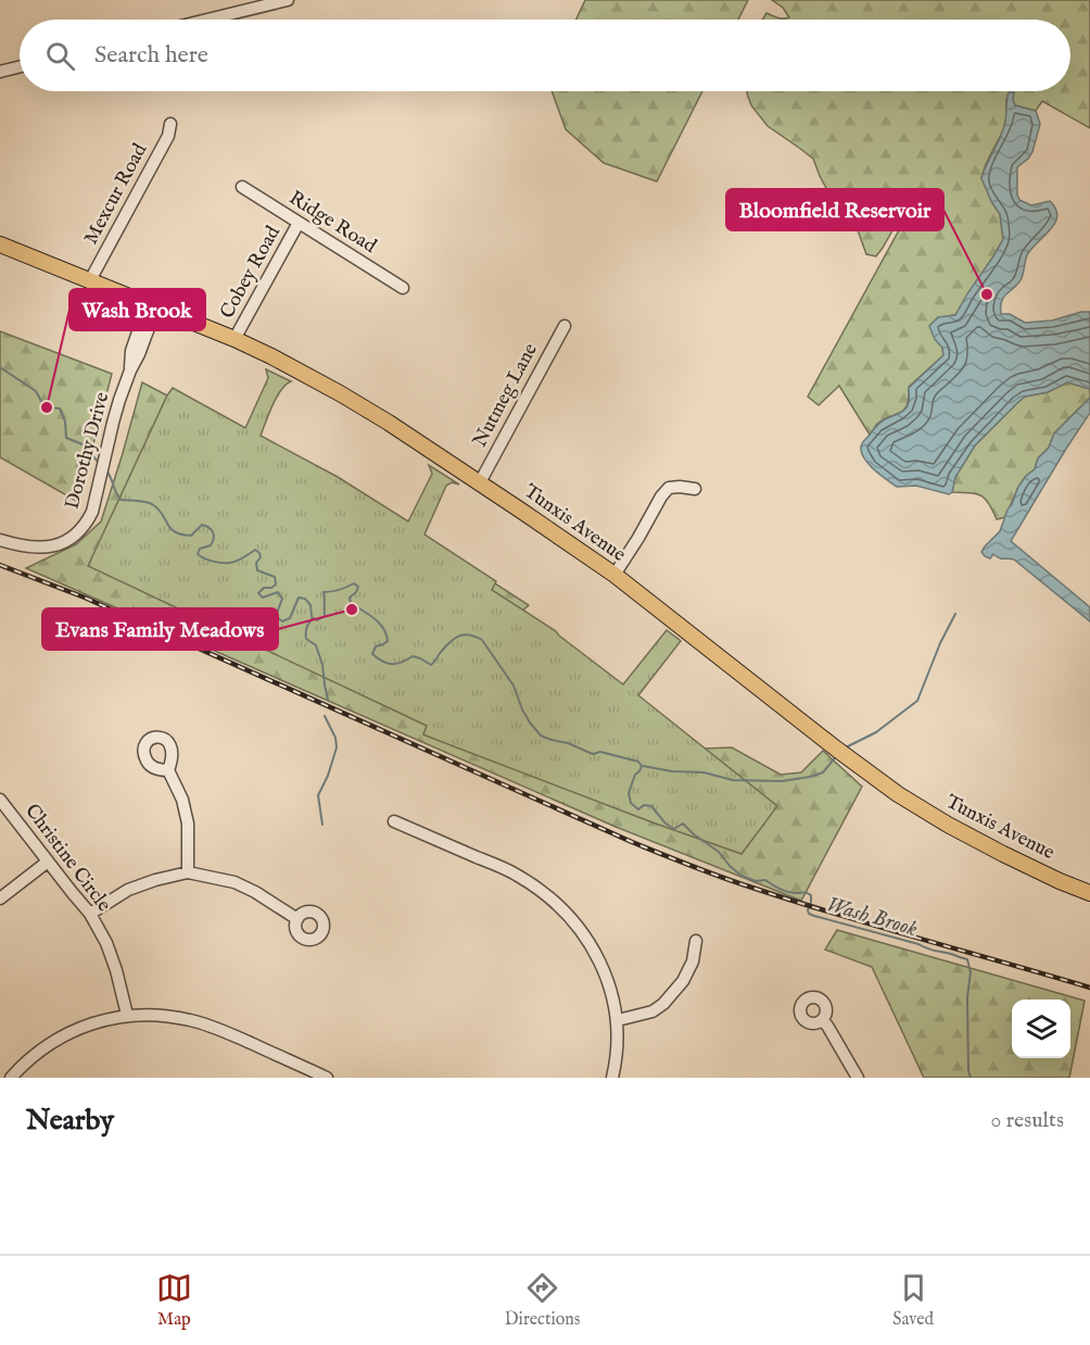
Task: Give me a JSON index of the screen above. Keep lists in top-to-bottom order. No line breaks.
{"streets":{"main road":["Tunxis Avenue"],"street":["Mexcur Road","Ridge Road","Cobey Road","Nutmeg Lane","Dorothy Drive","Christine Circle"]},"crossings":[["Mexcur Road","Tunxis Avenue"],["Ridge Road","Cobey Road"],["Cobey Road","Tunxis Avenue"],["Nutmeg Lane","Tunxis Avenue"],["Dorothy Drive","Tunxis Avenue"]],"water":["Wash Brook"],"places":["Bloomfield Reservoir","Wash Brook","Evans Family Meadows"],"page":{"search":"Search here","heading":["Nearby","0 results"],"nav":["Map","Directions","Saved"]}}
